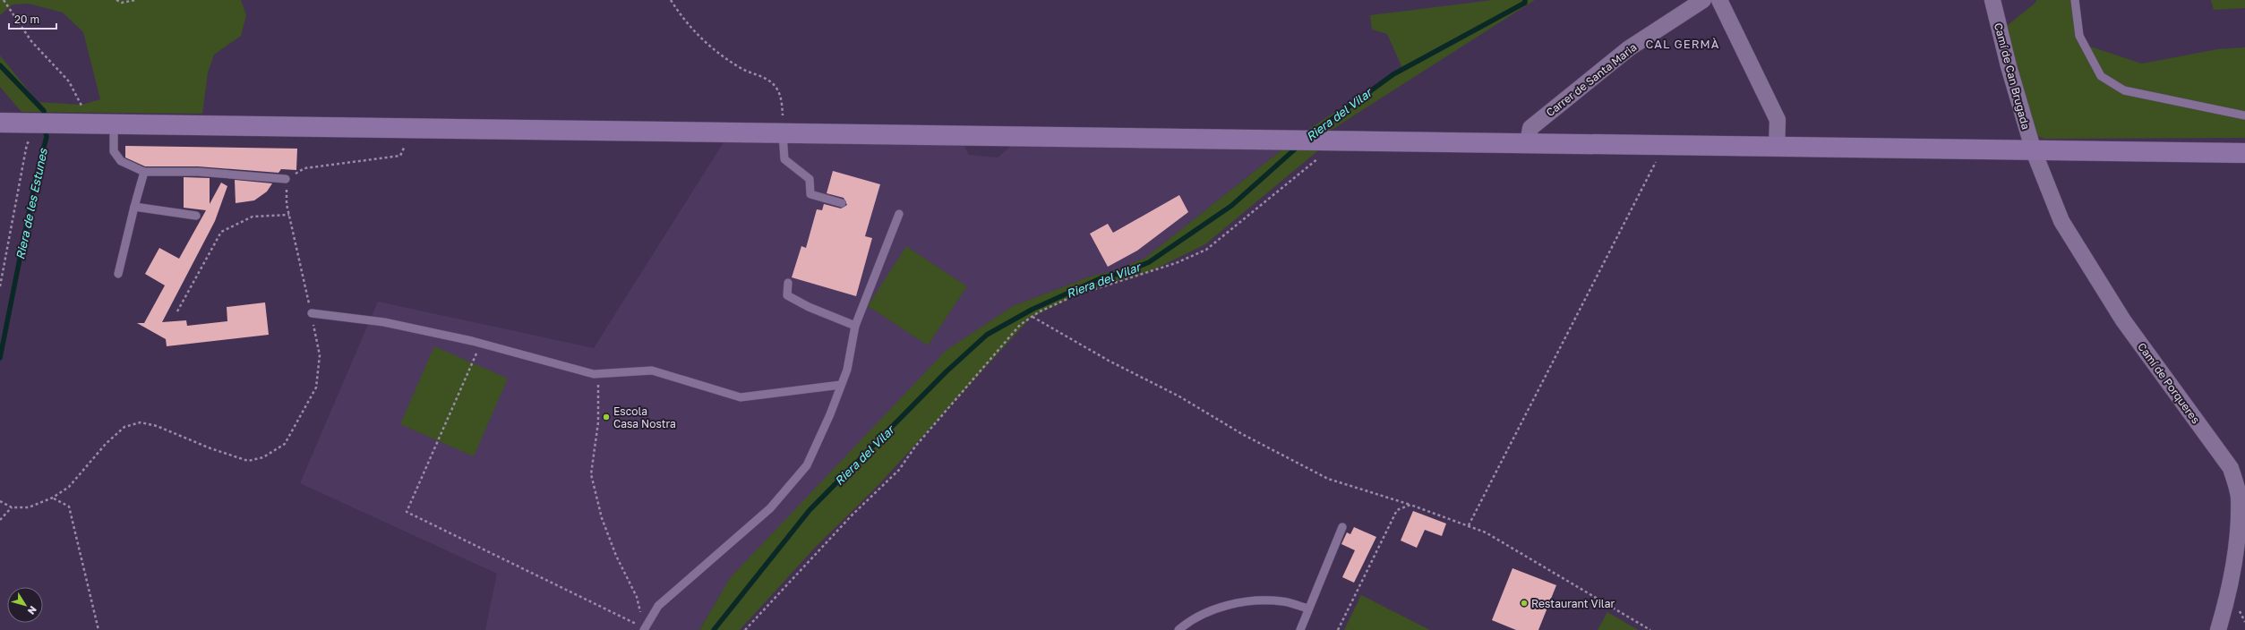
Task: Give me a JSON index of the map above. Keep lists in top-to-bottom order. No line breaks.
{"streets":{"street":["Camí de Can Brugada","Carrer de Santa Maria","Camí de Porqueres"]},"crossings":[["Camí de Can Brugada","Camí de Porqueres"]],"districts":["CAL GERMÀ"],"water":["Riera del Vilar","Riera de les Estunes"],"places":["Escola Casa Nostra","Restaurant Vilar"],"scale_bar":"20 m","north":"bottom right"}
